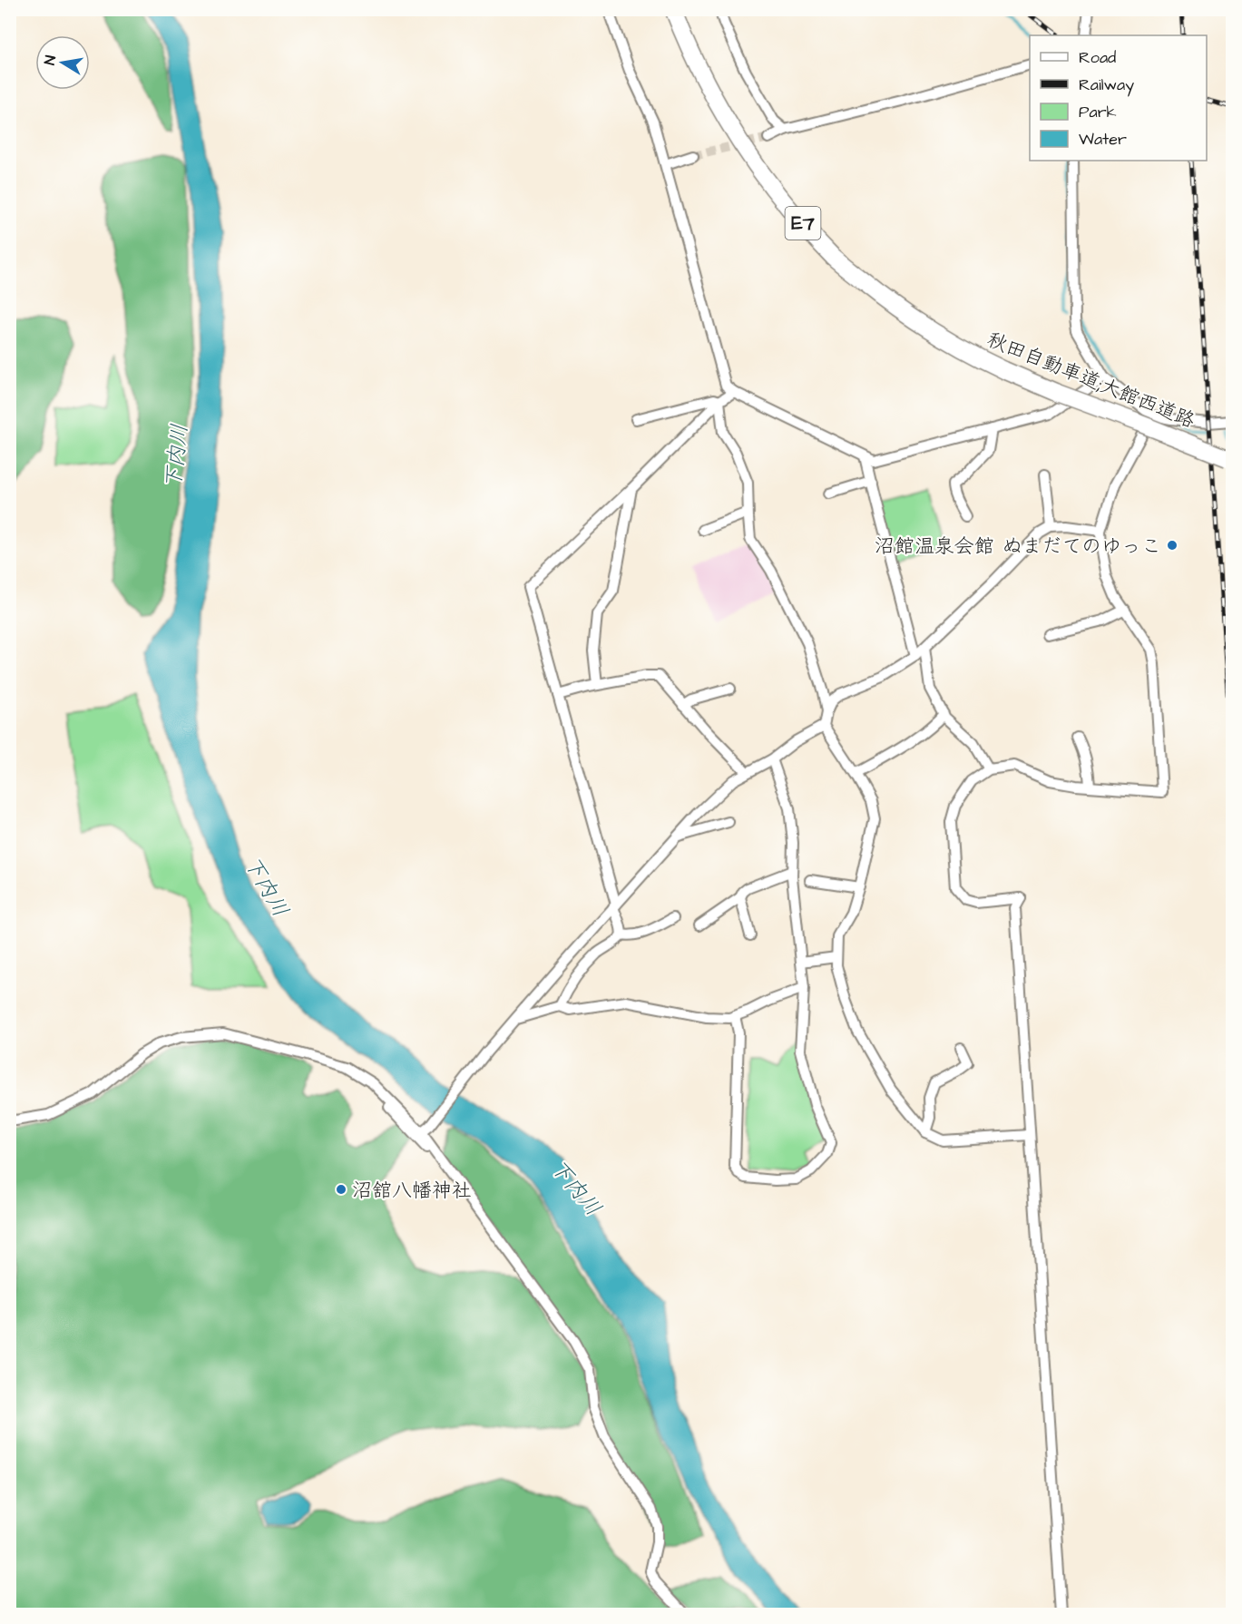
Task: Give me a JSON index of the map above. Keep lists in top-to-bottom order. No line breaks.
{"streets":{"highway":["E7","秋田自動車道;大館西道路"]},"water":["下内川"],"places":["沼館温泉会館 ぬまだてのゆっこ","沼舘八幡神社"],"legend":["Road","Railway","Park","Water"],"north":"left"}
